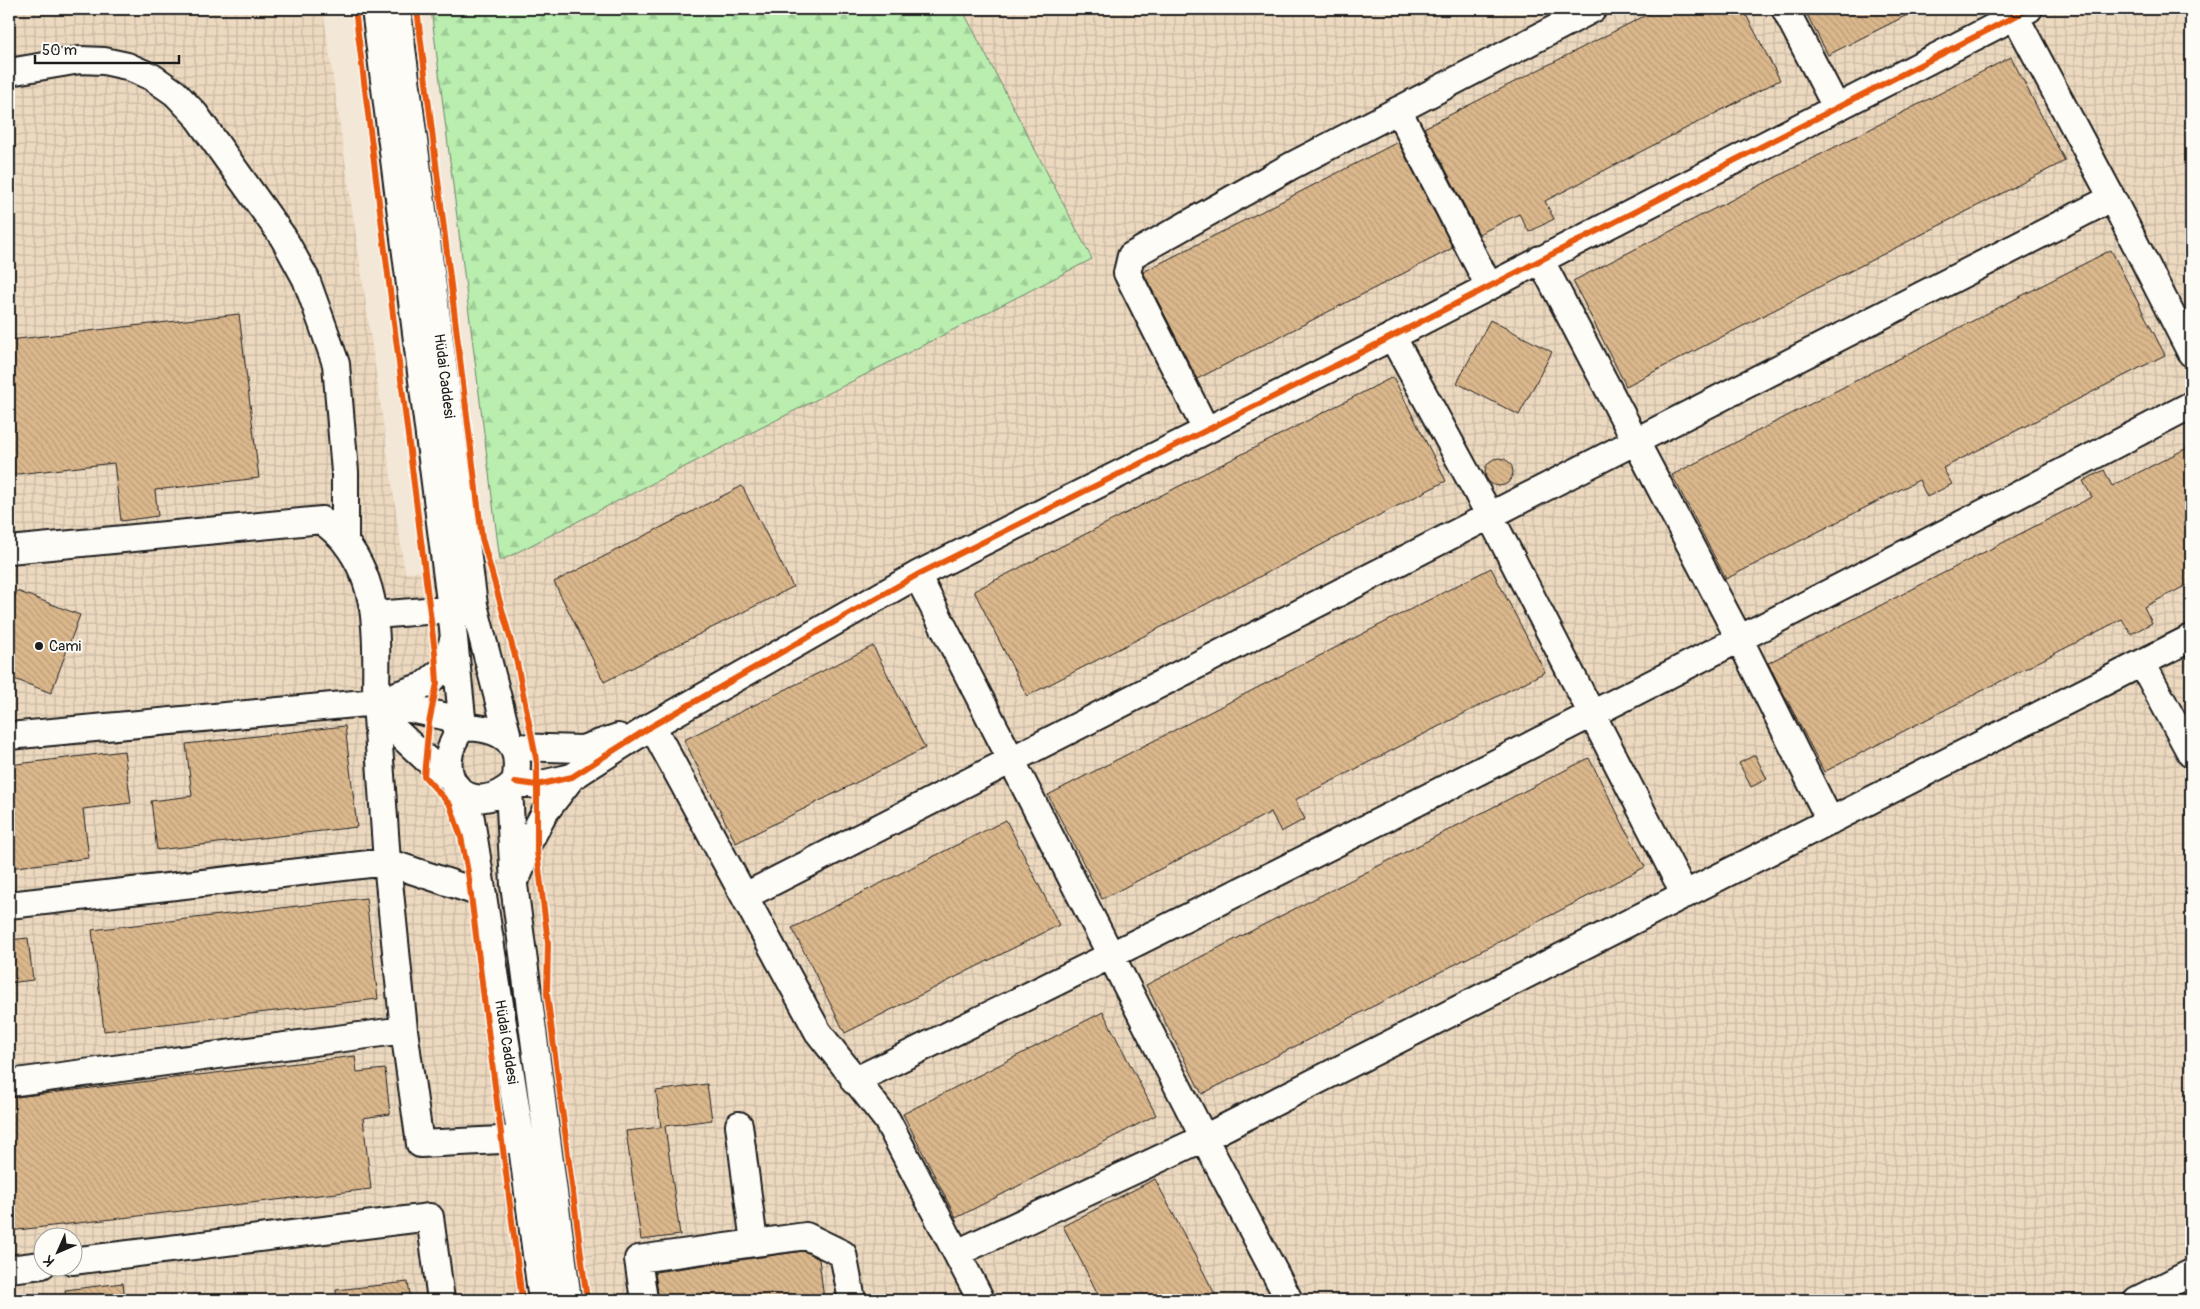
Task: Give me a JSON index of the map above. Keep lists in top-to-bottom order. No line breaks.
{"streets":{"street":["Hüdai Caddesi"]},"places":["Cami"],"scale_bar":"50 m","north":"bottom left"}
